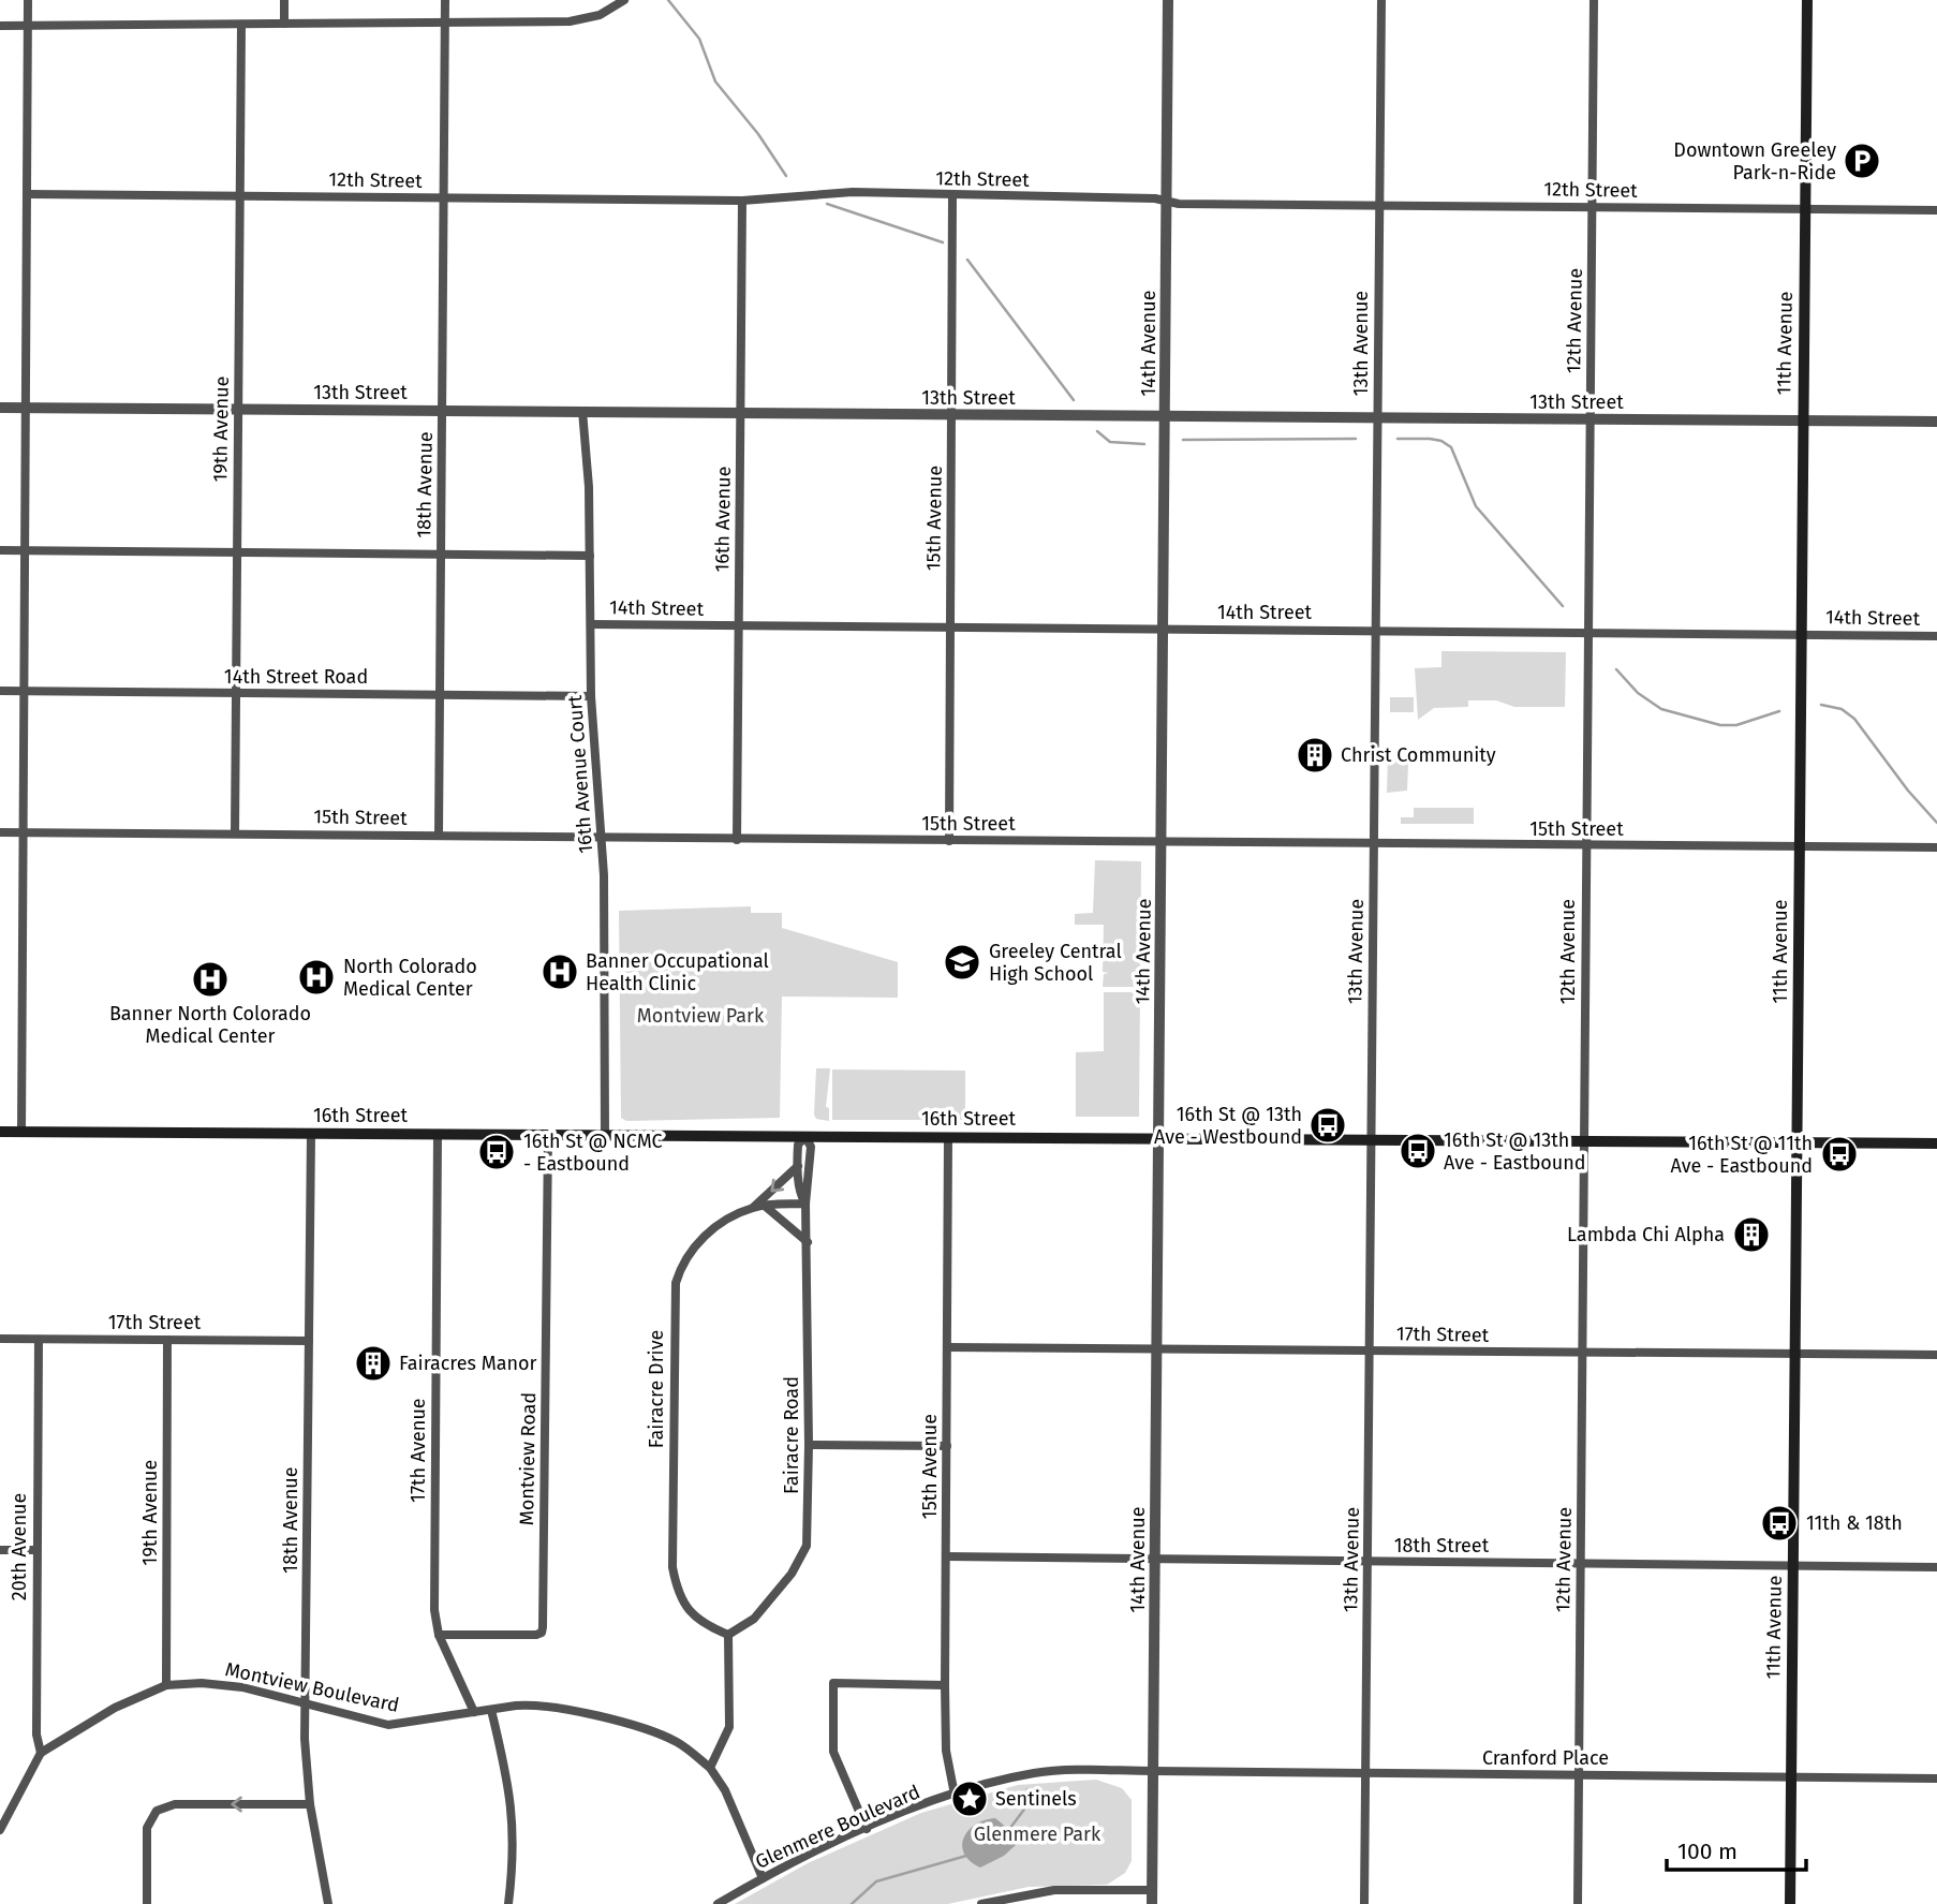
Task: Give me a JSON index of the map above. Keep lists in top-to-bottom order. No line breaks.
{"streets":{"main road":["11th Avenue","16th Street"],"street":["12th Street","12th Avenue","14th Avenue","13th Avenue","13th Street","19th Avenue","18th Avenue","15th Avenue","16th Avenue","14th Street","14th Street Road","16th Avenue Court","15th Street","17th Street","Fairacre Drive","Fairacre Road","17th Avenue","Montview Road","18th Street","20th Avenue","Montview Boulevard","Cranford Place","Glenmere Boulevard"]},"crossings":[["12th Street","12th Avenue"],["12th Street","14th Avenue"],["12th Street","13th Avenue"],["12th Street","11th Avenue"],["12th Street","19th Avenue"],["12th Street","18th Avenue"],["12th Street","15th Avenue"],["12th Street","16th Avenue"],["12th Avenue","13th Street"],["12th Avenue","14th Street"],["12th Avenue","15th Street"],["12th Avenue","16th Street"],["12th Avenue","17th Street"],["12th Avenue","18th Street"],["12th Avenue","Cranford Place"],["14th Avenue","13th Street"],["14th Avenue","14th Street"],["14th Avenue","15th Street"],["14th Avenue","16th Street"],["14th Avenue","17th Street"],["14th Avenue","18th Street"],["14th Avenue","Cranford Place"],["14th Avenue","Glenmere Boulevard"],["13th Avenue","13th Street"],["13th Avenue","14th Street"],["13th Avenue","15th Street"],["13th Avenue","16th Street"],["13th Avenue","17th Street"],["13th Avenue","18th Street"],["13th Avenue","Cranford Place"],["11th Avenue","13th Street"],["11th Avenue","14th Street"],["11th Avenue","15th Street"],["11th Avenue","16th Street"],["11th Avenue","17th Street"],["11th Avenue","18th Street"],["11th Avenue","Cranford Place"],["13th Street","19th Avenue"],["13th Street","18th Avenue"],["13th Street","15th Avenue"],["13th Street","16th Avenue"],["13th Street","16th Avenue Court"],["19th Avenue","14th Street Road"],["19th Avenue","15th Street"],["19th Avenue","17th Street"],["19th Avenue","Montview Boulevard"],["18th Avenue","14th Street Road"],["18th Avenue","15th Street"],["18th Avenue","16th Street"],["18th Avenue","17th Street"],["18th Avenue","Montview Boulevard"],["15th Avenue","14th Street"],["15th Avenue","15th Street"],["15th Avenue","16th Street"],["15th Avenue","17th Street"],["15th Avenue","18th Street"],["15th Avenue","Glenmere Boulevard"],["16th Avenue","14th Street"],["16th Avenue","15th Street"],["14th Street","16th Avenue Court"],["14th Street Road","16th Avenue Court"],["16th Avenue Court","15th Street"],["16th Avenue Court","16th Street"],["16th Street","Fairacre Road"],["16th Street","17th Avenue"],["16th Street","Montview Road"],["17th Street","20th Avenue"],["Fairacre Drive","Fairacre Road"],["17th Avenue","Montview Road"],["17th Avenue","Montview Boulevard"],["20th Avenue","Montview Boulevard"],["Cranford Place","Glenmere Boulevard"]],"parks":["Montview Park","Glenmere Park"],"places":{"parking":["Downtown Greeley Park-n-Ride"],"building":["Christ Community","Lambda Chi Alpha","Fairacres Manor"],"school or university":["Greeley Central High School"],"hospital":["Banner Occupational Health Clinic","North Colorado Medical Center","Banner North Colorado Medical Center"],"bus stop":["16th St @ 13th Ave - Westbound","16th St @ 13th Ave - Eastbound","16th St @ NCMC - Eastbound","16th St @ 11th Ave - Eastbound","11th & 18th"],"place":["Sentinels"]},"scale_bar":"100 m"}
